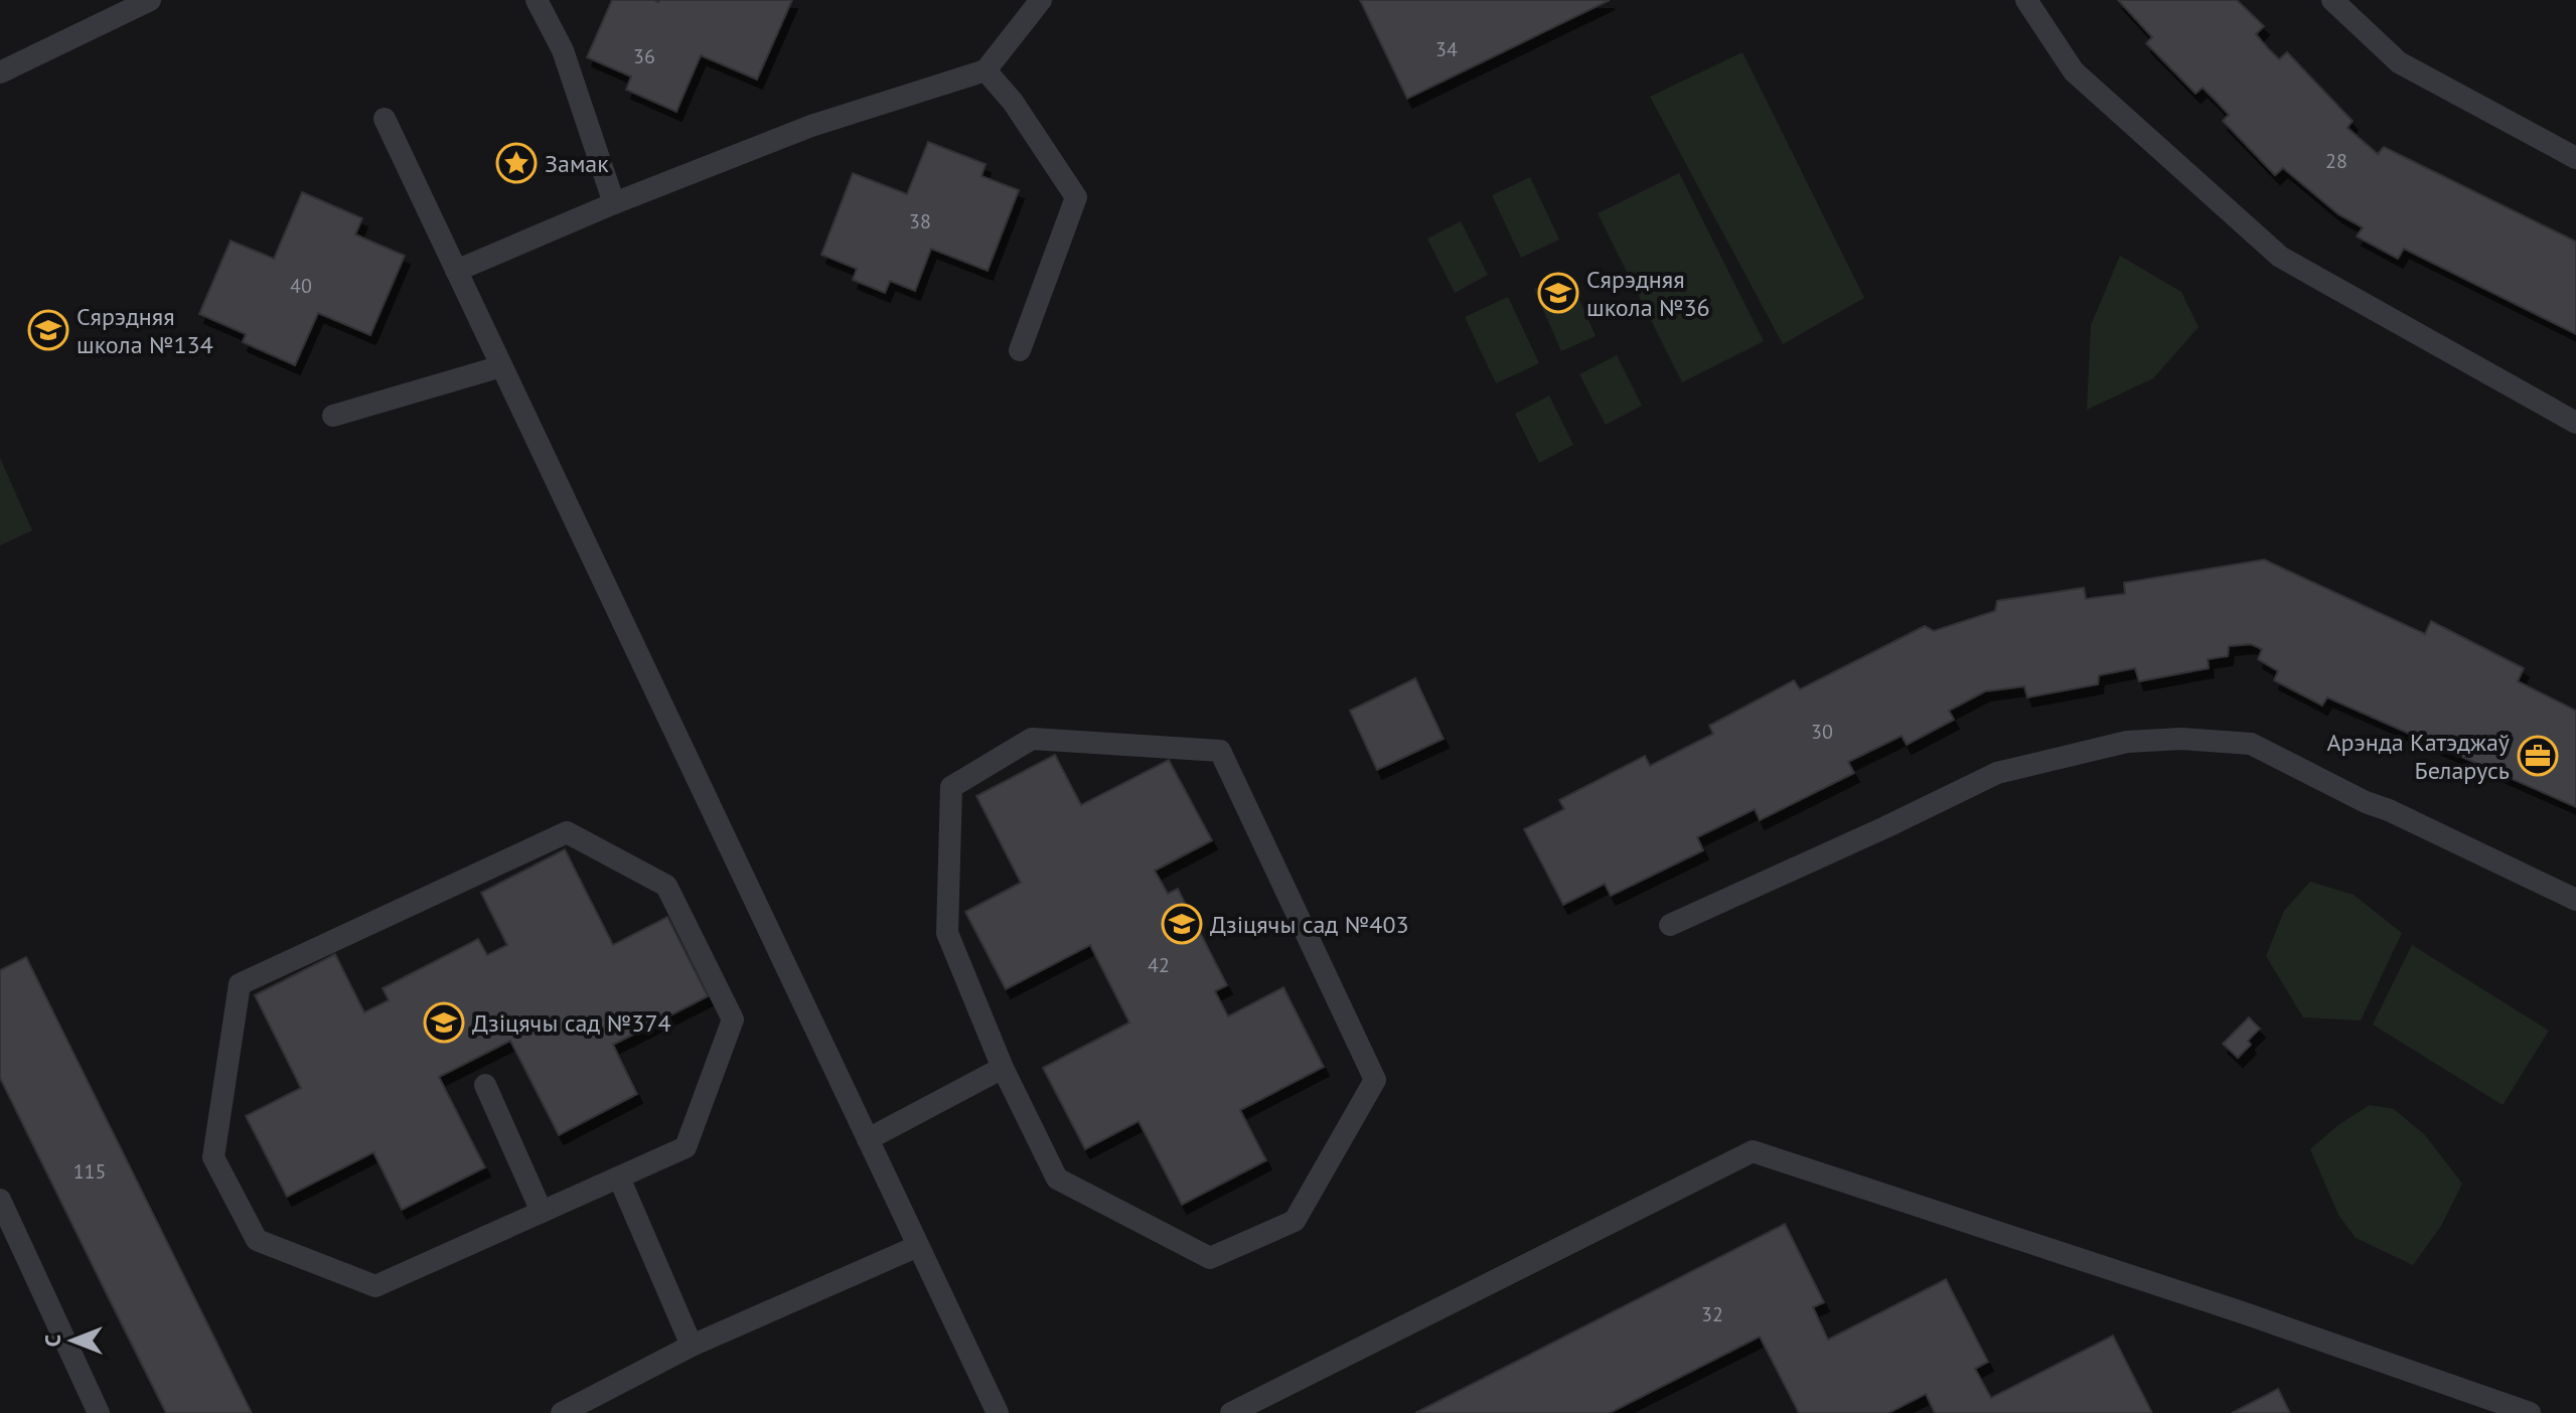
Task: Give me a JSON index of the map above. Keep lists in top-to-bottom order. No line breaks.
{"places":{"place":["Замак"],"school or university":["Сярэдняя школа №36","Сярэдняя школа №134","Дзіцячы сад №403","Дзіцячы сад №374"],"office":["Арэнда Катэджаў Беларусь"]},"house_numbers":["34","36","28","38","40","30","42","115","32"],"north":"left"}
